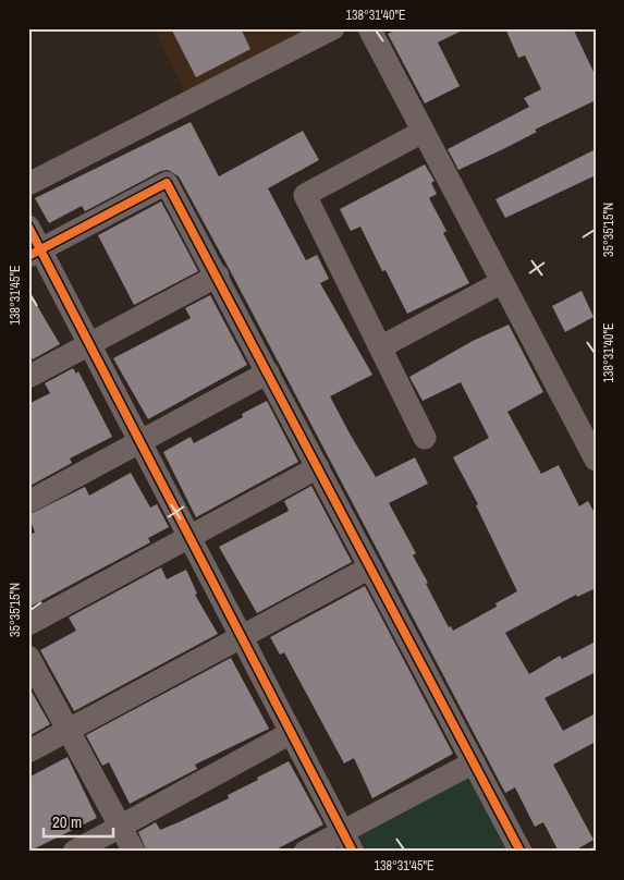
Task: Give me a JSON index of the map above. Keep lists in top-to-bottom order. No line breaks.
{"scale_bar":"20 m","coordinates":["138°31'40\"E","35°35'15\"N","138°31'45\"E"]}
